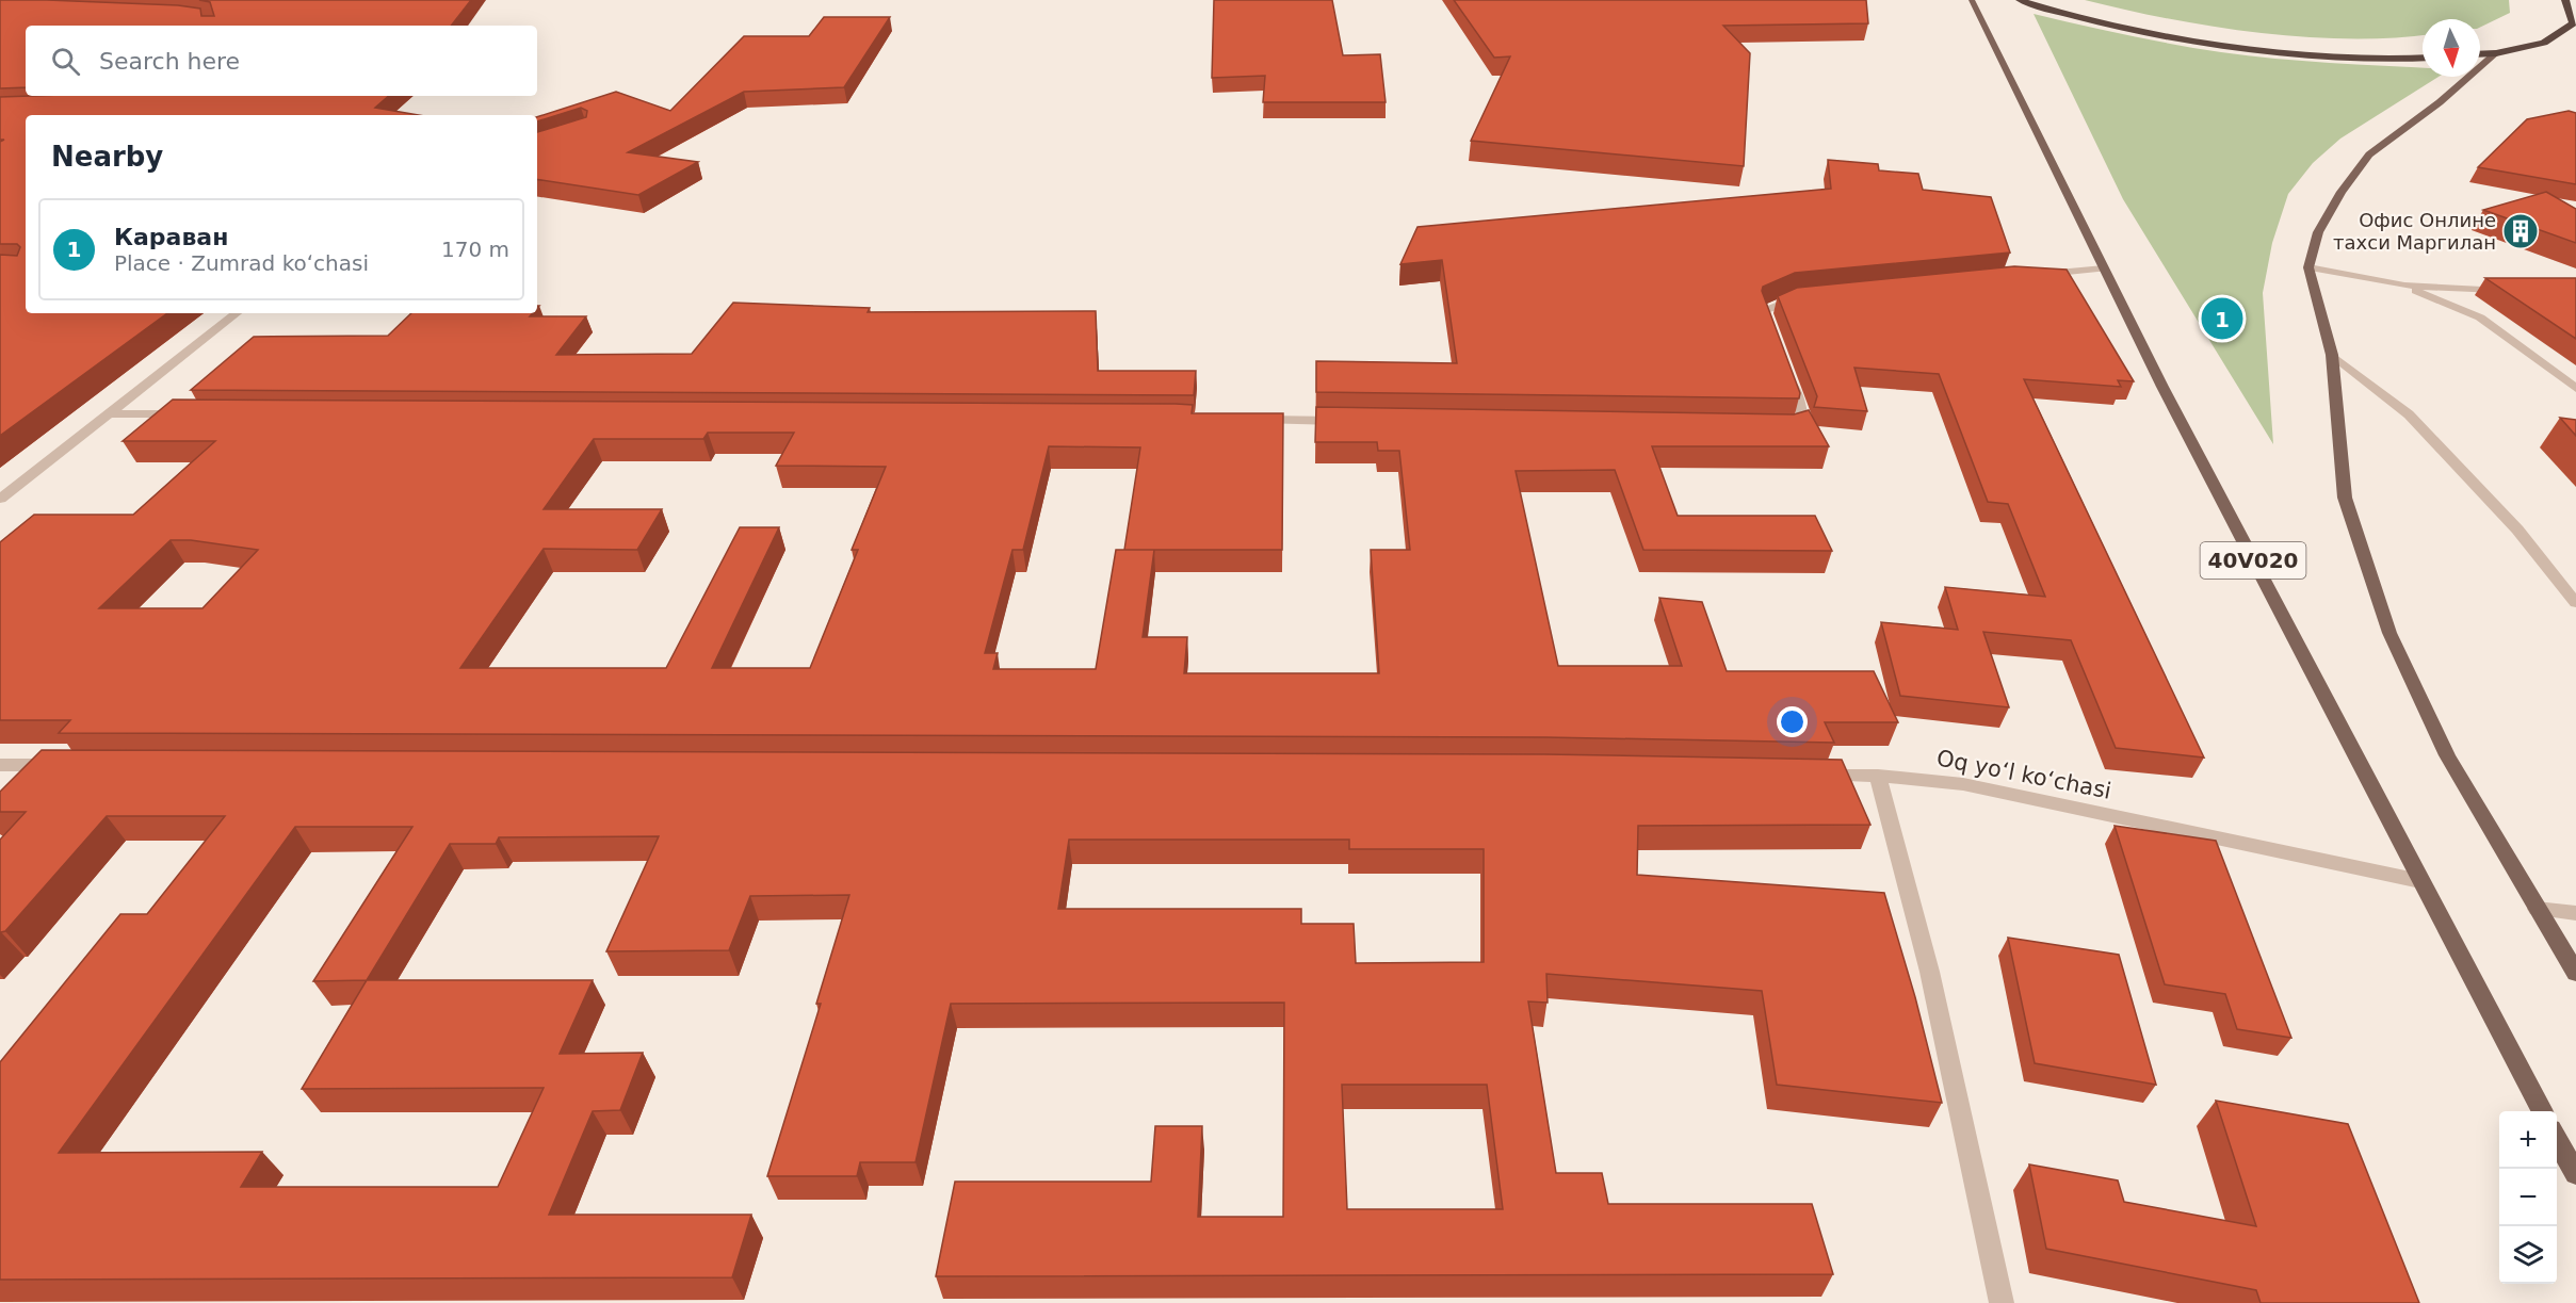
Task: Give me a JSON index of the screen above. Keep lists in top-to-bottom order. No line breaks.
{"streets":{"main road":["40V020"],"street":["Oq yoʻl koʻchasi"]},"crossings":[["40V020","Oq yoʻl koʻchasi"]],"places":{"building":["Офис Онлине тахси Маргилан"]},"north":"bottom","page":{"search":"Search here","heading":"Nearby","list":[{"mark":"1","name":"Караван","note":"Place · Zumrad koʻchasi","value":"170 m"}],"pins":"1","map_buttons":["+","−"]}}
